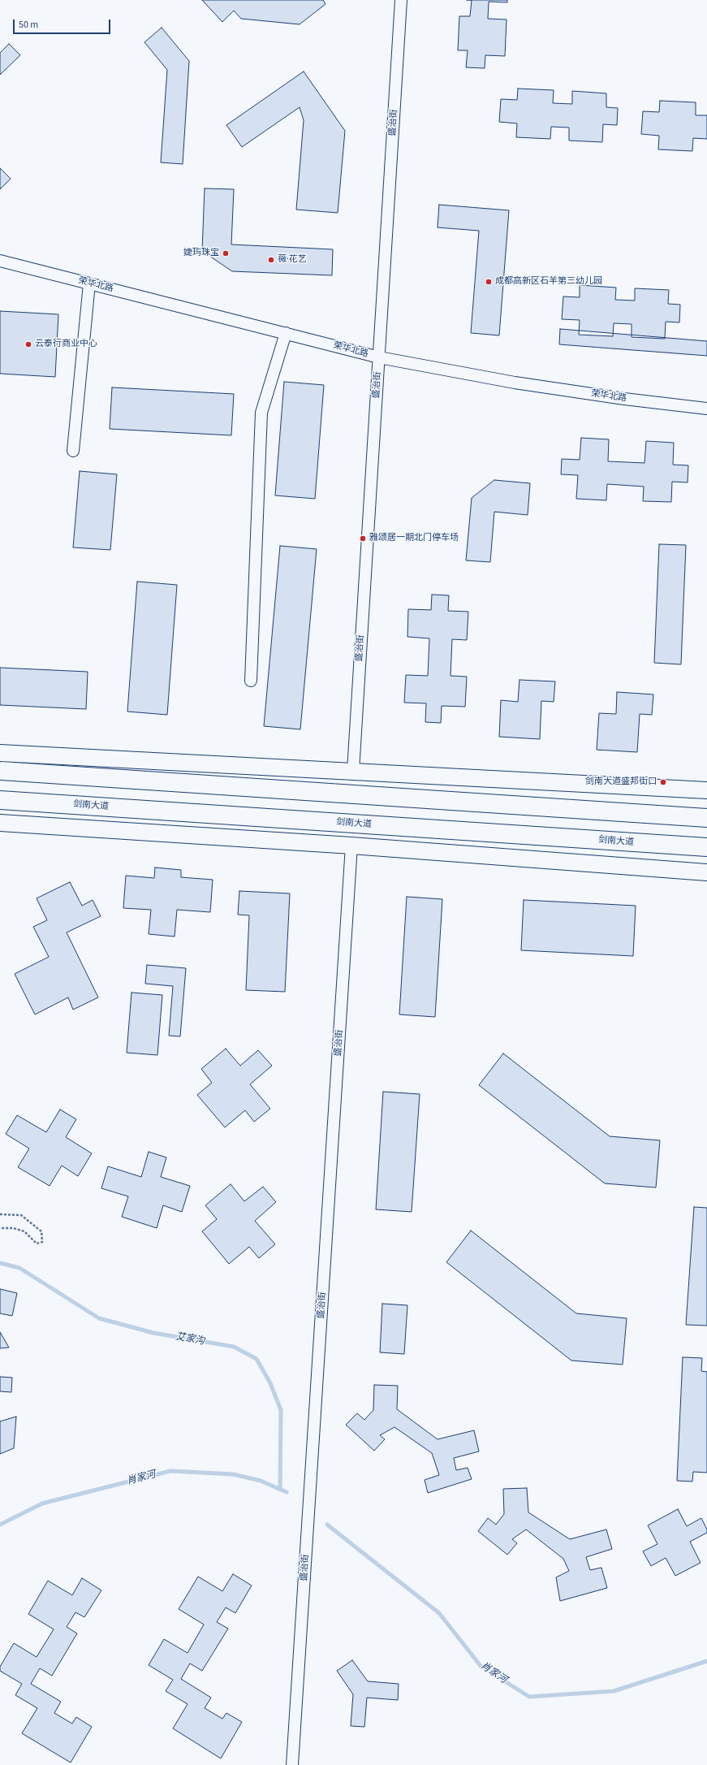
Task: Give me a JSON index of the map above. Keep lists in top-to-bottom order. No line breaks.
{"streets":{"highway":["剑南大道"],"street":["盛治街","荣华北路"]},"crossings":[["盛治街","荣华北路"]],"water":["艾家沟","肖家河"],"places":["婕玙珠宝","薇·花艺","成都高新区石羊第三幼儿园","云泰行商业中心","雅颂居一期北门停车场","剑南大道盛邦街口"],"scale_bar":"50 m"}
